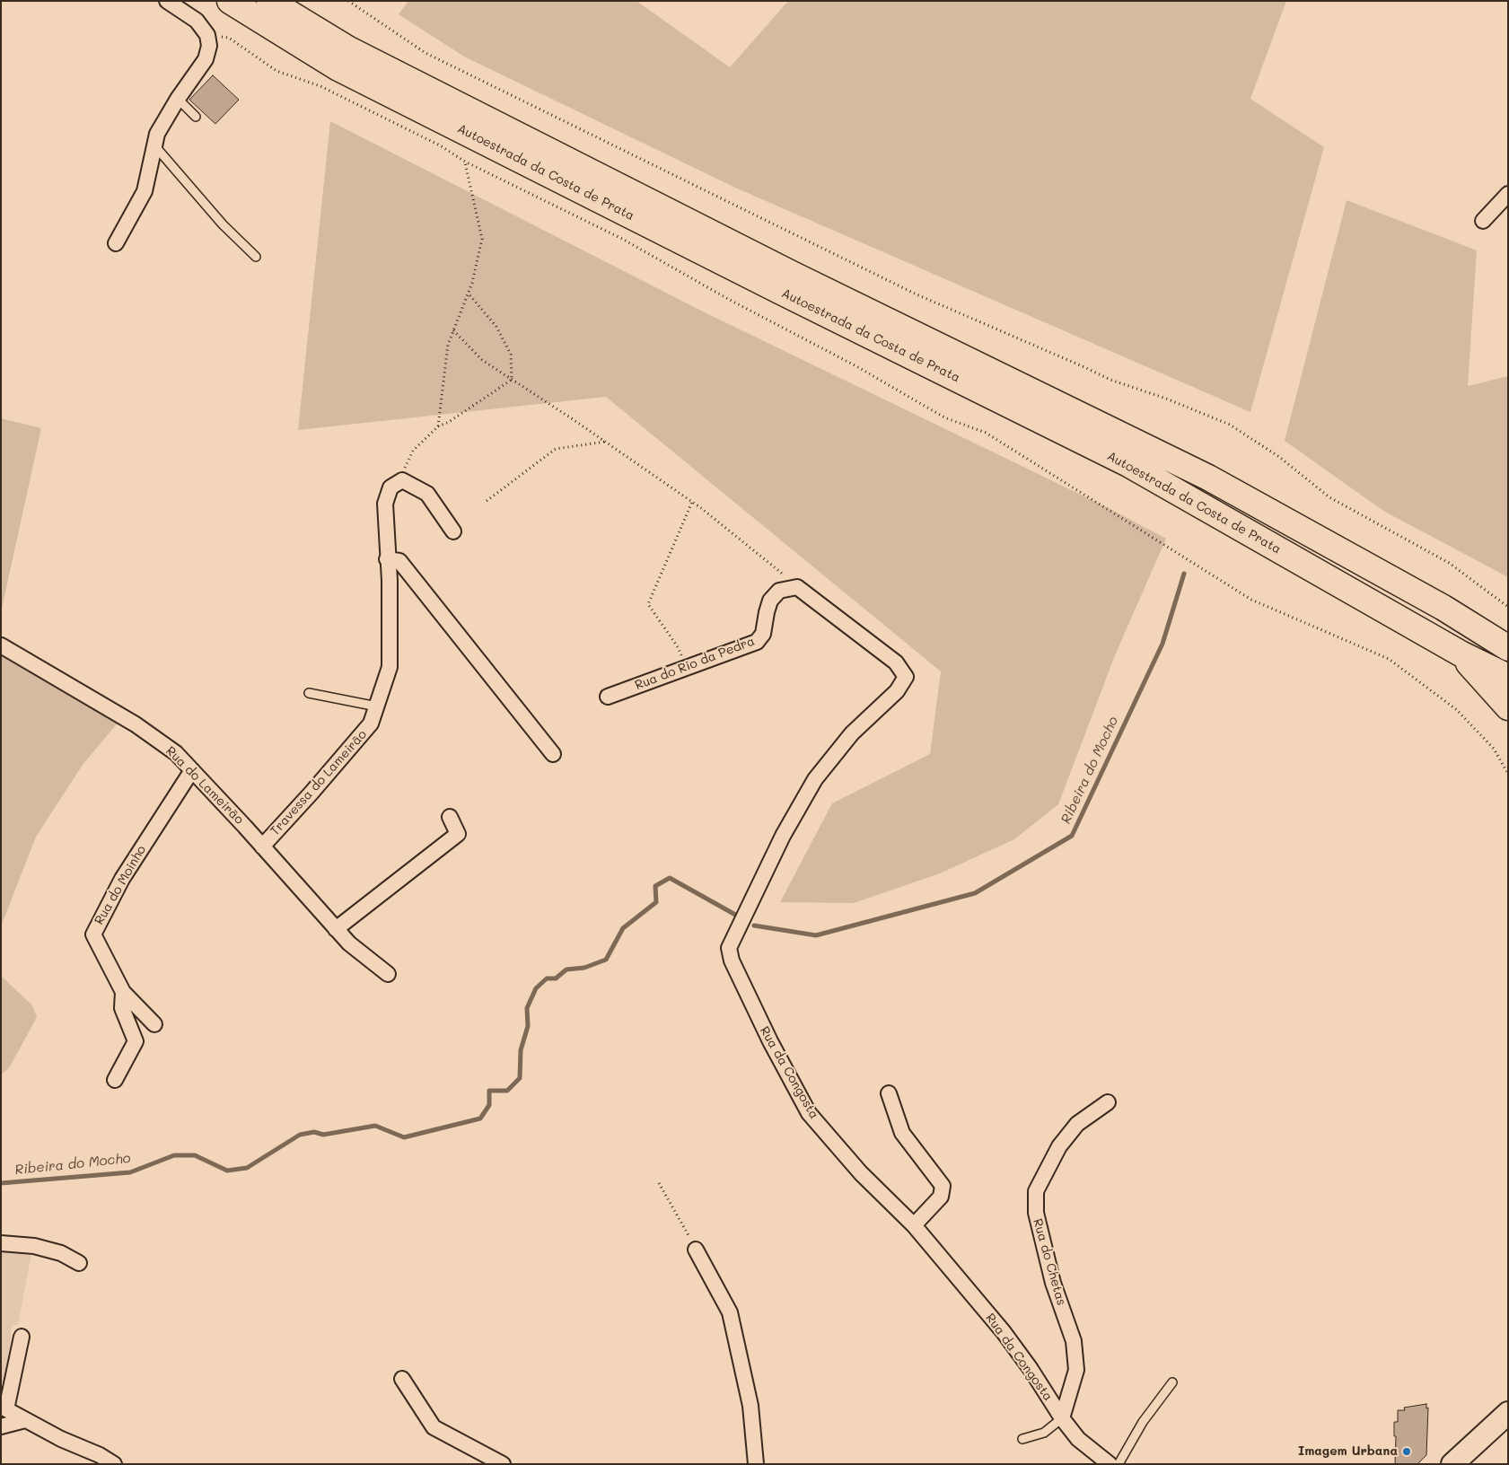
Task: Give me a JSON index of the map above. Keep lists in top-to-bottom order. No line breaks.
{"streets":{"highway":["Autoestrada da Costa de Prata"],"street":["Rua do Rio da Pedra","Travessa do Lameirão","Rua do Lameirão","Rua do Moinho","Rua da Congosta","Rua do Chetas"]},"crossings":[["Rua do Rio da Pedra","Rua da Congosta"],["Travessa do Lameirão","Rua do Lameirão"],["Rua do Lameirão","Rua do Moinho"],["Rua da Congosta","Rua do Chetas"]],"water":["Ribeira do Mocho"],"places":["Imagem Urbana"]}
